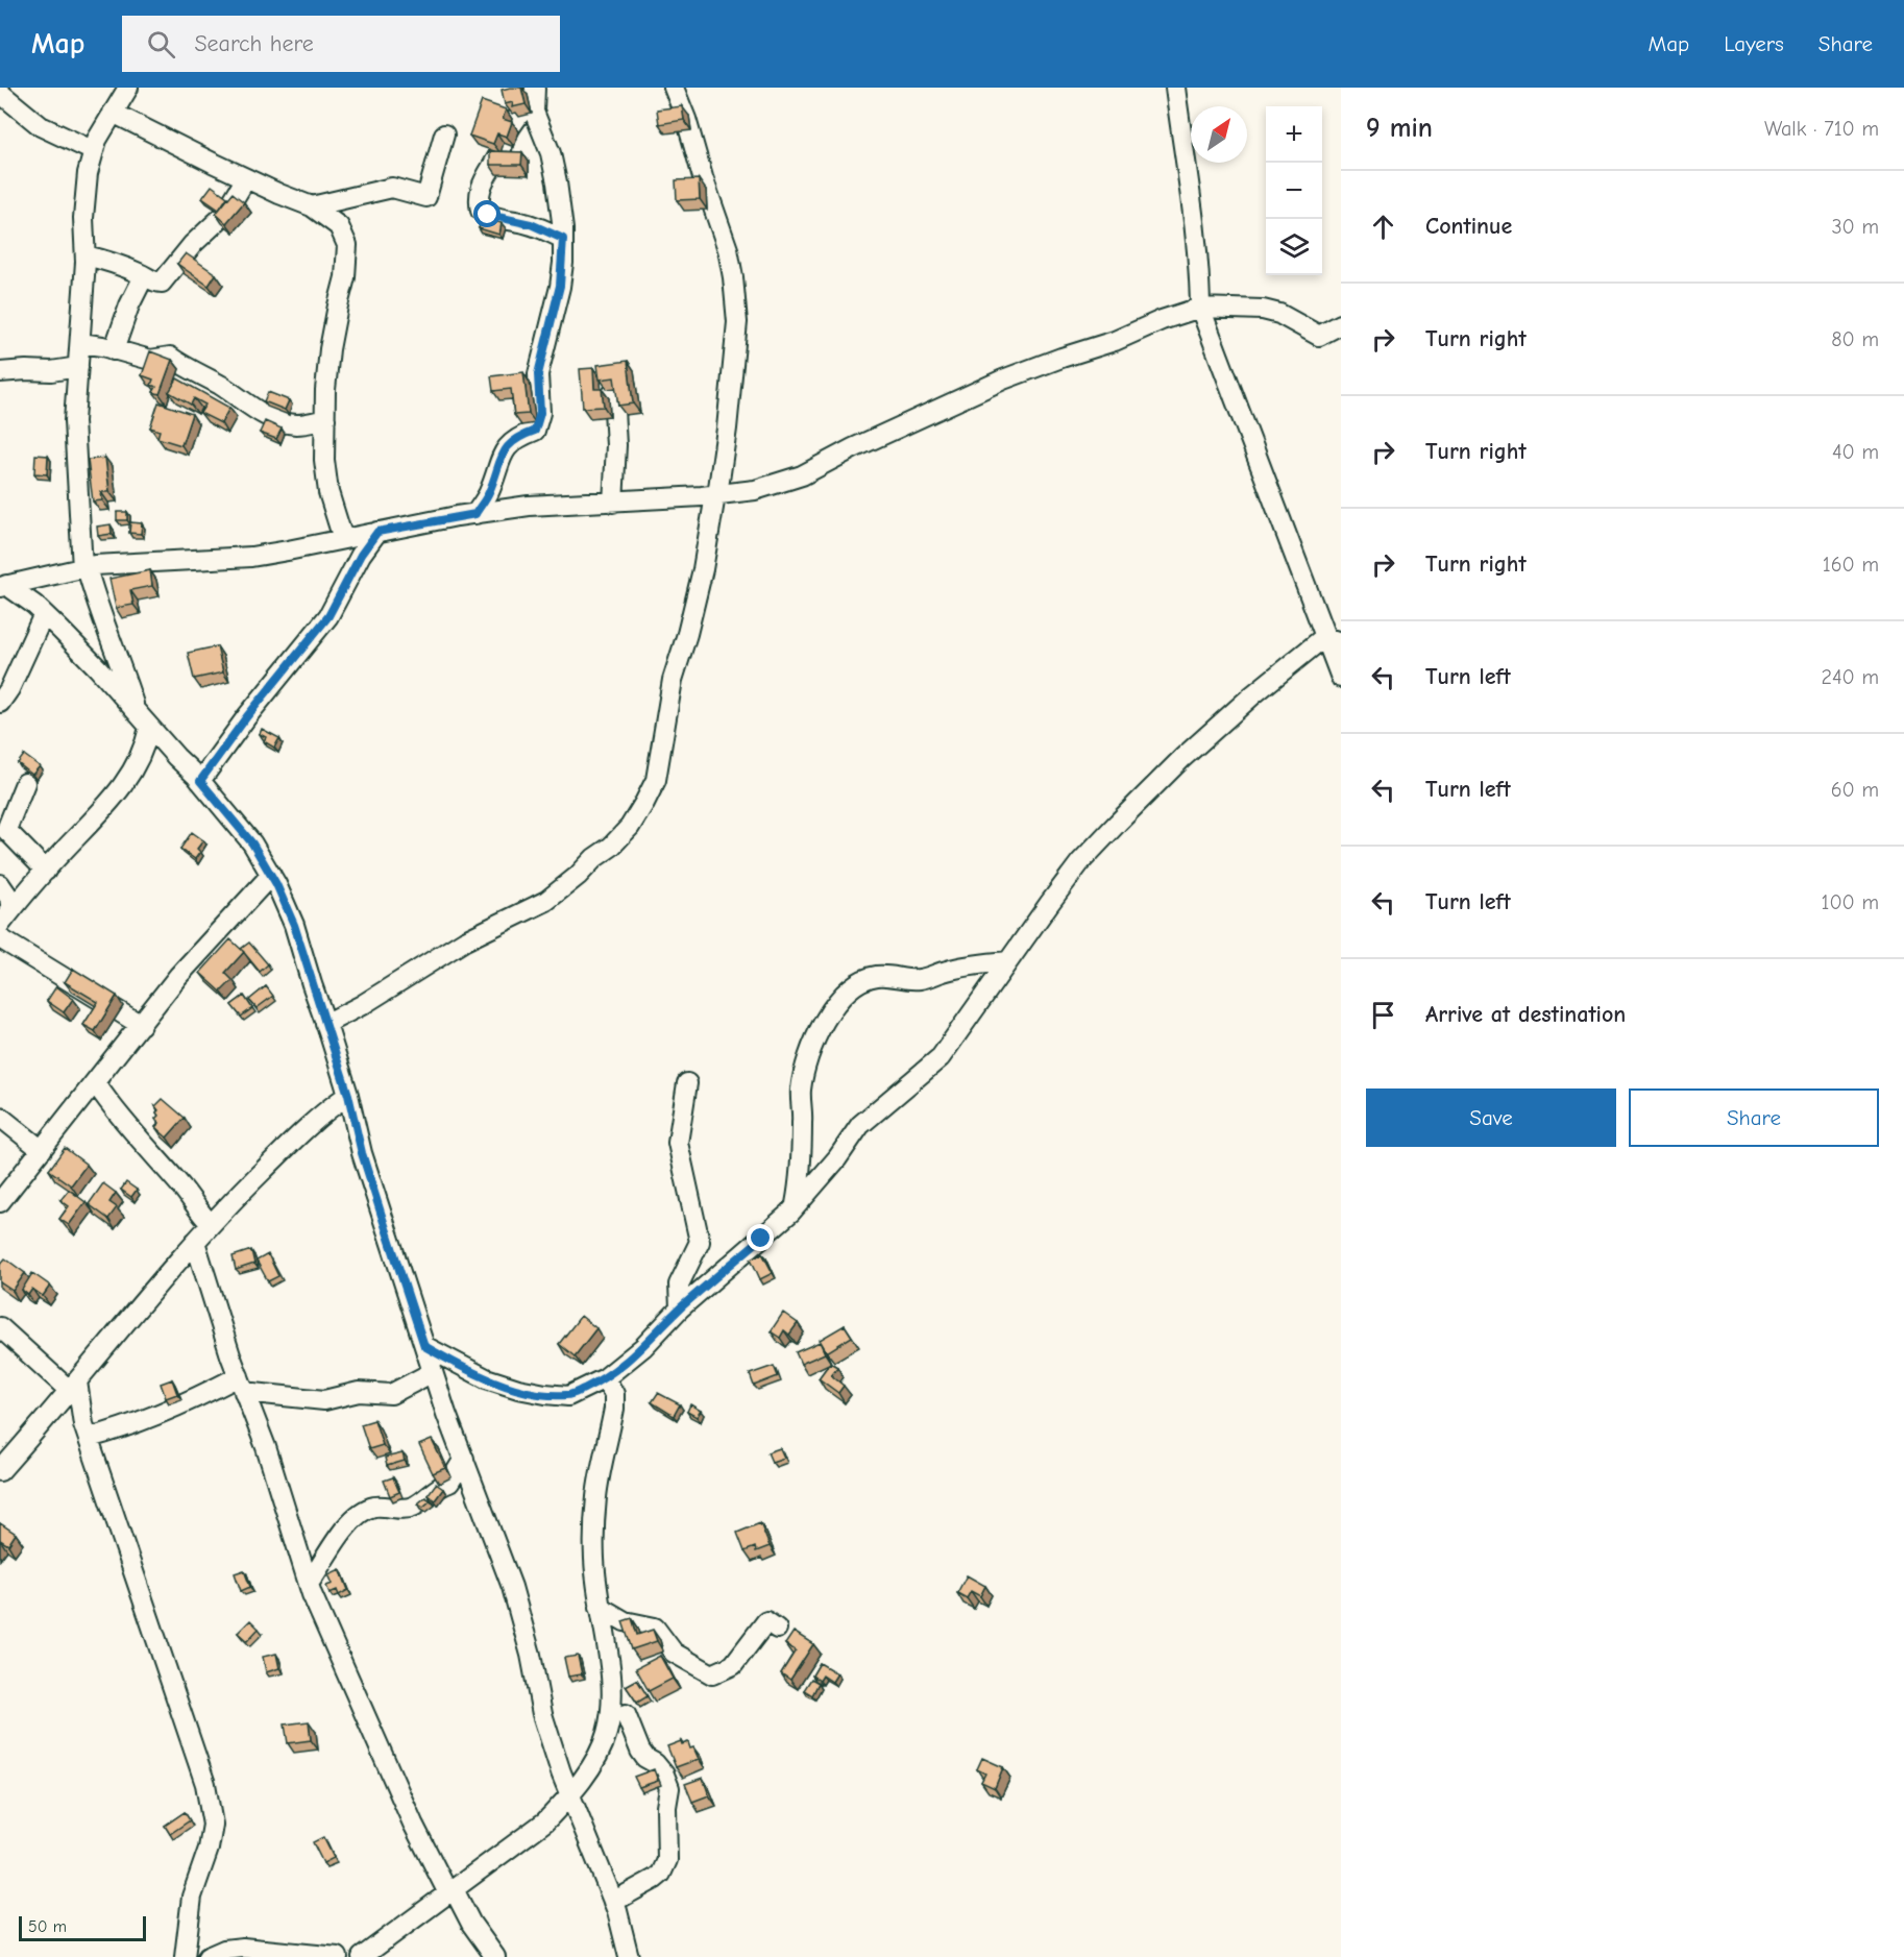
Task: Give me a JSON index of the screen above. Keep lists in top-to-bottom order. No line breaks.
{"scale_bar":"50 m","north":"top right","page":{"header":"Map","search":"Search here","nav":["Map","Layers","Share"],"heading":["9 min","Walk · 710 m"],"map_buttons":["+","−"],"list":[["Continue","30 m"],["Turn right","80 m"],["Turn right","40 m"],["Turn right","160 m"],["Turn left","240 m"],["Turn left","60 m"],["Turn left","100 m"],"Arrive at destination"],"buttons":["Save","Share"],"scale":"50 m"}}
